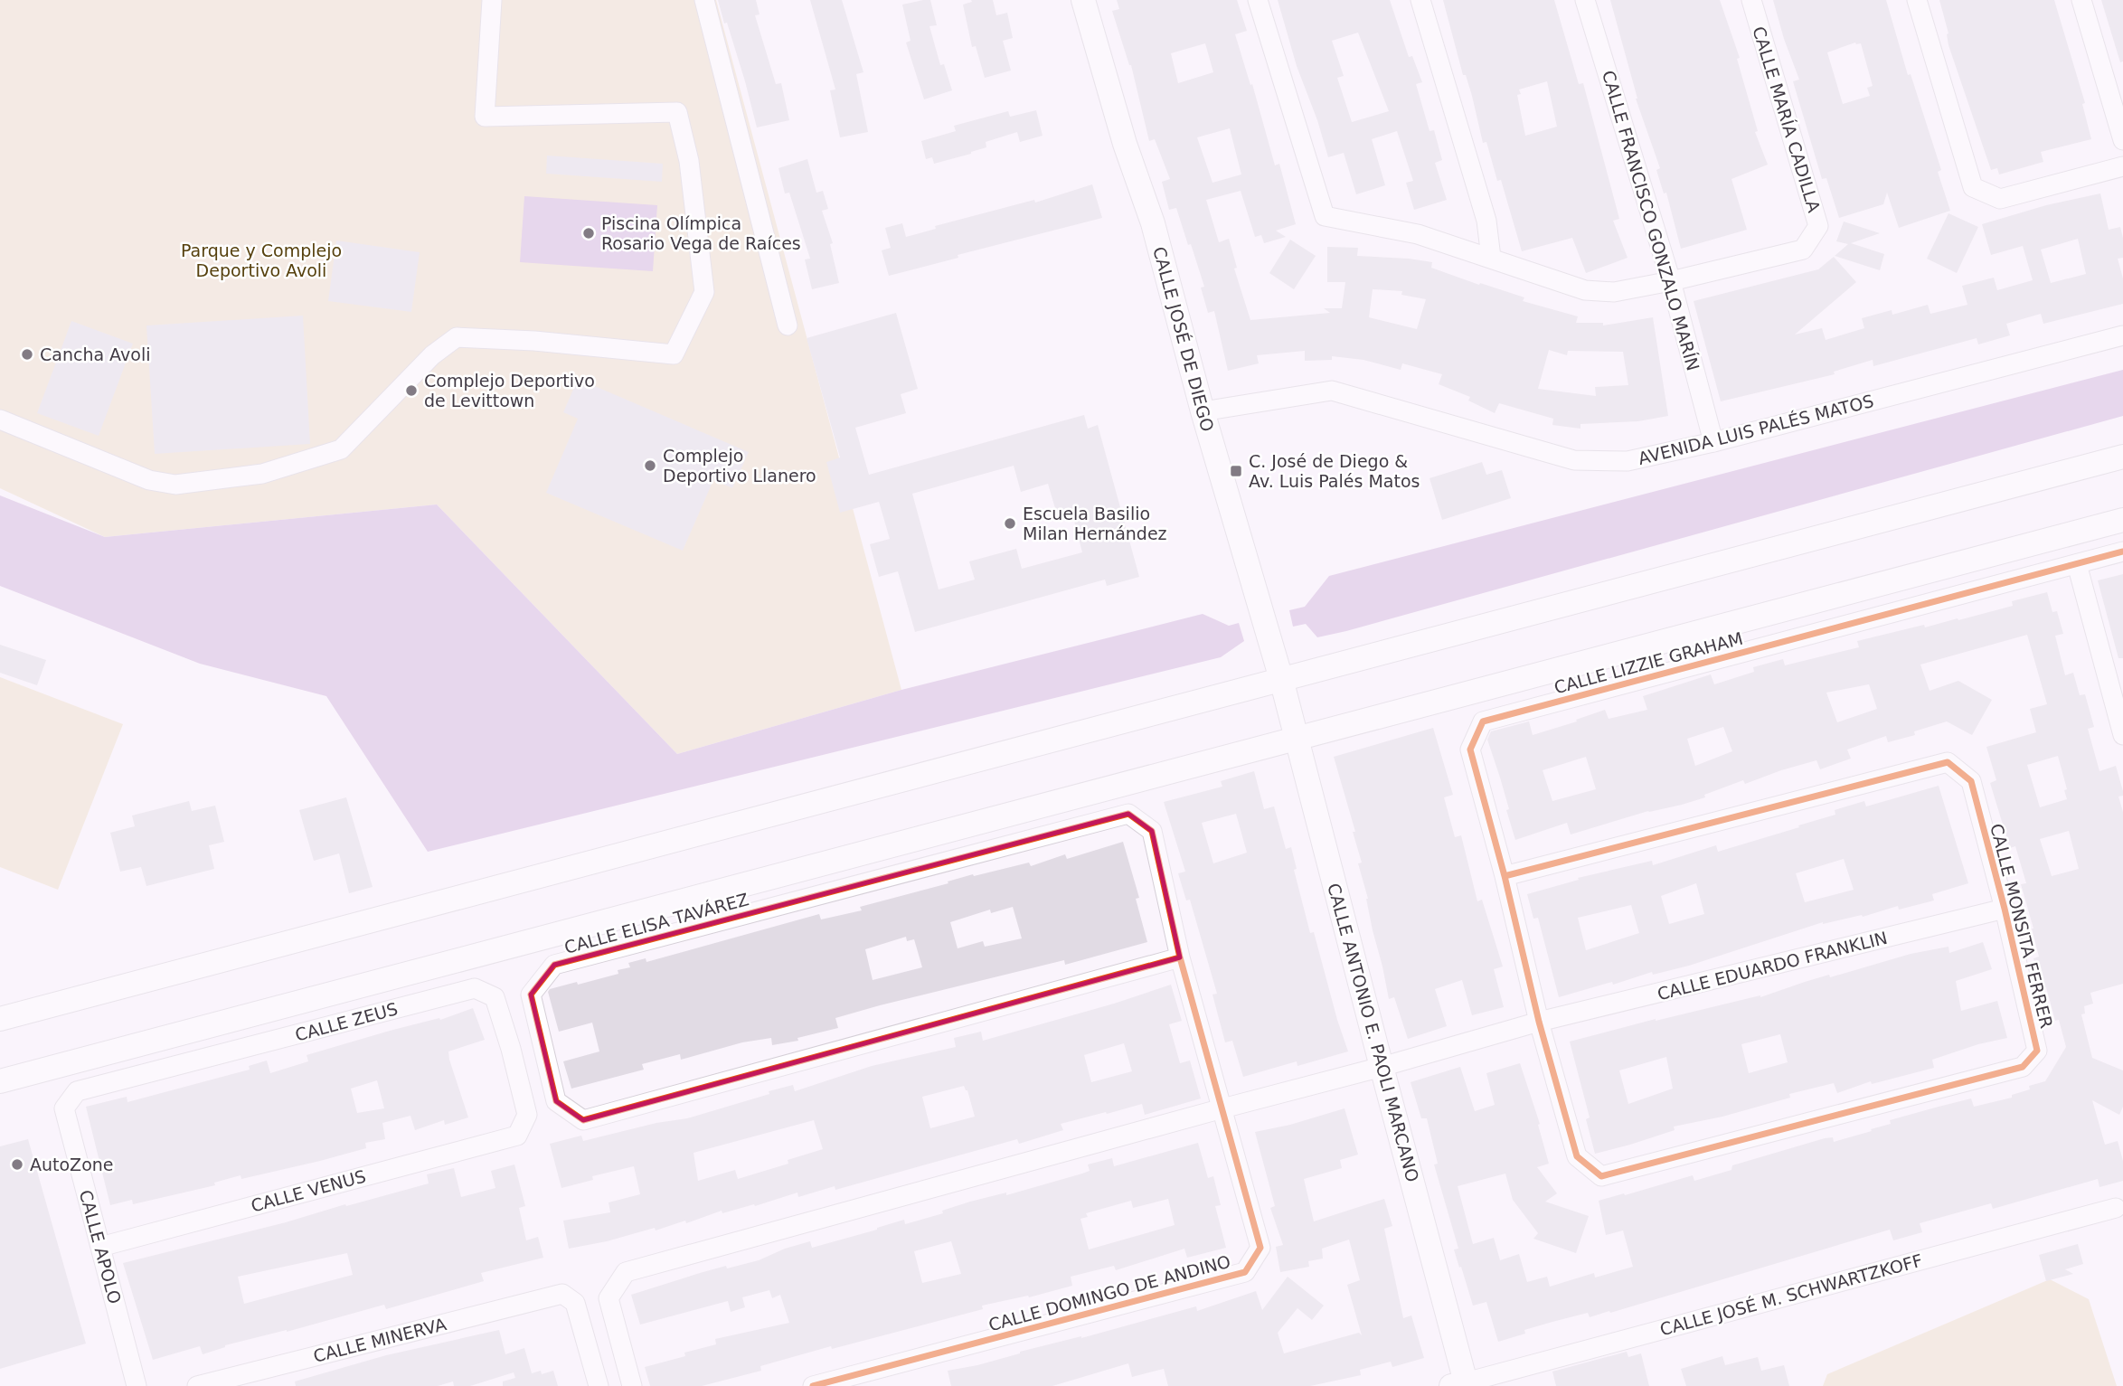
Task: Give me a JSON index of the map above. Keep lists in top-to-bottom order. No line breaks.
{"streets":{"street":["CALLE MARÍA CADILLA","CALLE FRANCISCO GONZALO MARÍN","CALLE JOSÉ DE DIEGO","AVENIDA LUIS PALÉS MATOS","CALLE LIZZIE GRAHAM","CALLE ELISA TAVÁREZ","CALLE MONSITA FERRER","CALLE EDUARDO FRANKLIN","CALLE ZEUS","CALLE ANTONIO E. PAOLI MARCANO","CALLE VENUS","CALLE APOLO","CALLE DOMINGO DE ANDINO","CALLE JOSÉ M. SCHWARTZKOFF","CALLE MINERVA"]},"crossings":[["CALLE MARÍA CADILLA","CALLE FRANCISCO GONZALO MARÍN"],["CALLE FRANCISCO GONZALO MARÍN","AVENIDA LUIS PALÉS MATOS"],["CALLE JOSÉ DE DIEGO","AVENIDA LUIS PALÉS MATOS"],["CALLE JOSÉ DE DIEGO","CALLE ANTONIO E. PAOLI MARCANO"],["CALLE LIZZIE GRAHAM","CALLE MONSITA FERRER"],["CALLE LIZZIE GRAHAM","CALLE EDUARDO FRANKLIN"],["CALLE ELISA TAVÁREZ","CALLE DOMINGO DE ANDINO"],["CALLE MONSITA FERRER","CALLE EDUARDO FRANKLIN"],["CALLE ZEUS","CALLE VENUS"],["CALLE ZEUS","CALLE APOLO"],["CALLE ANTONIO E. PAOLI MARCANO","CALLE JOSÉ M. SCHWARTZKOFF"],["CALLE VENUS","CALLE APOLO"]],"parks":["Parque y Complejo Deportivo Avoli"],"places":{"other":["Piscina Olímpica Rosario Vega de Raíces","Cancha Avoli","Complejo Deportivo de Levittown","Complejo Deportivo Llanero","Escuela Basilio Milan Hernández","AutoZone"],"transit":["C. José de Diego & Av. Luis Palés Matos"]}}
